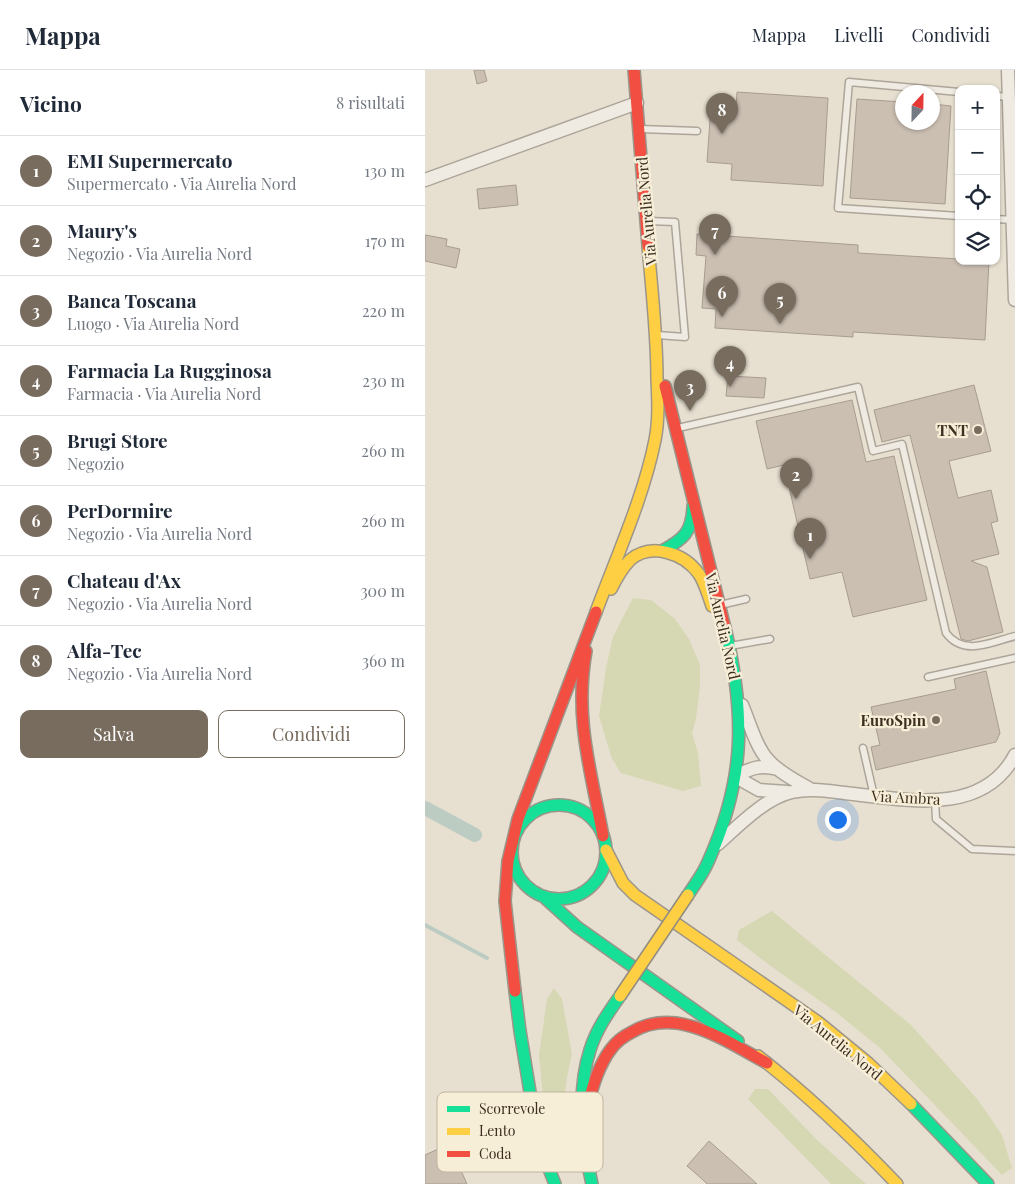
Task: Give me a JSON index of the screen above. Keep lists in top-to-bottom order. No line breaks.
{"streets":{"main road":["Via Aurelia Nord"],"street":["Via Ambra"]},"places":["TNT","EuroSpin"],"legend":["Scorrevole","Lento","Coda"],"north":"top","page":{"header":"Mappa","nav":["Mappa","Livelli","Condividi"],"heading":["Vicino","8 risultati"],"map_buttons":["+","−"],"pins":["8","7","6","5","4","3","2","1"],"list":[{"mark":"1","name":"EMI Supermercato","note":"Supermercato · Via Aurelia Nord","value":"130 m"},{"mark":"2","name":"Maury's","note":"Negozio · Via Aurelia Nord","value":"170 m"},{"mark":"3","name":"Banca Toscana","note":"Luogo · Via Aurelia Nord","value":"220 m"},{"mark":"4","name":"Farmacia La Rugginosa","note":"Farmacia · Via Aurelia Nord","value":"230 m"},{"mark":"5","name":"Brugi Store","note":"Negozio","value":"260 m"},{"mark":"6","name":"PerDormire","note":"Negozio · Via Aurelia Nord","value":"260 m"},{"mark":"7","name":"Chateau d'Ax","note":"Negozio · Via Aurelia Nord","value":"300 m"},{"mark":"8","name":"Alfa-Tec","note":"Negozio · Via Aurelia Nord","value":"360 m"}],"buttons":["Salva","Condividi"]}}
